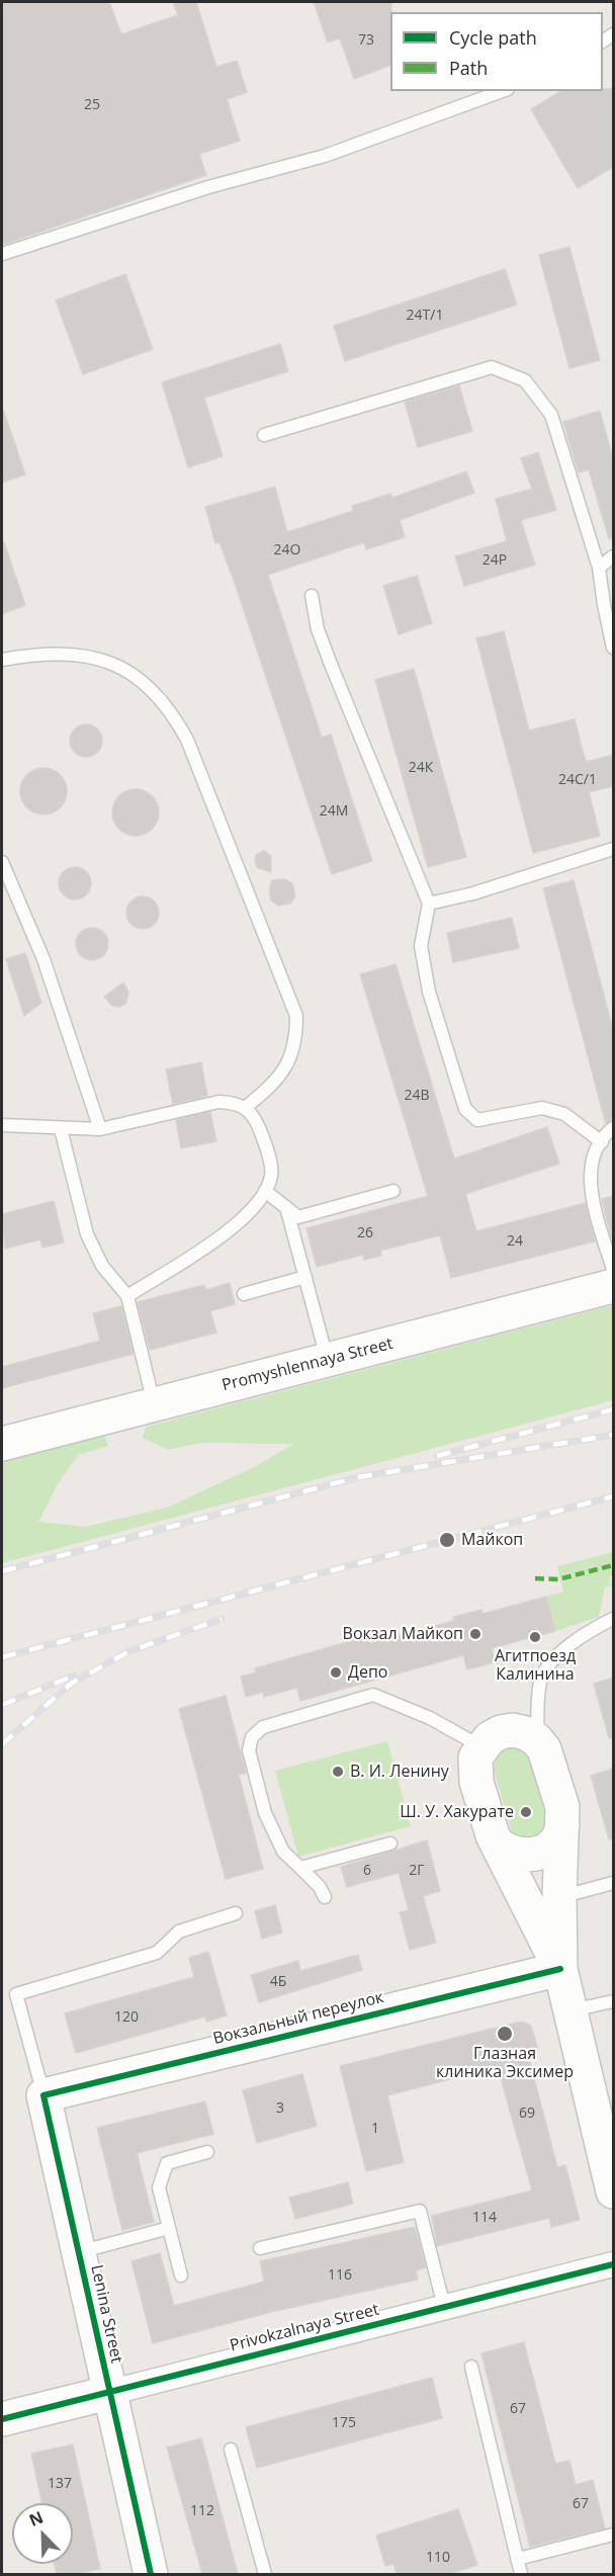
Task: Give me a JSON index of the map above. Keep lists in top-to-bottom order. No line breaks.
{"streets":{"street":["Promyshlennaya Street","Вокзальный переулок","Lenina Street","Privokzalnaya Street"]},"crossings":[["Вокзальный переулок","Lenina Street"],["Lenina Street","Privokzalnaya Street"]],"places":["Майкоп","Вокзал Майкоп","Агитпоезд Калинина","Депо","В. И. Ленину","Ш. У. Хакурате","Глазная клиника Эксимер"],"house_numbers":["73","25","24Т/1","24О","24Р","24К","24С/1","24М","24В","26","24","6","2Г","4Б","120","3","69","1","114","116","67","175","137","67","112","110"],"legend":["Cycle path","Path"],"north":"top left"}
